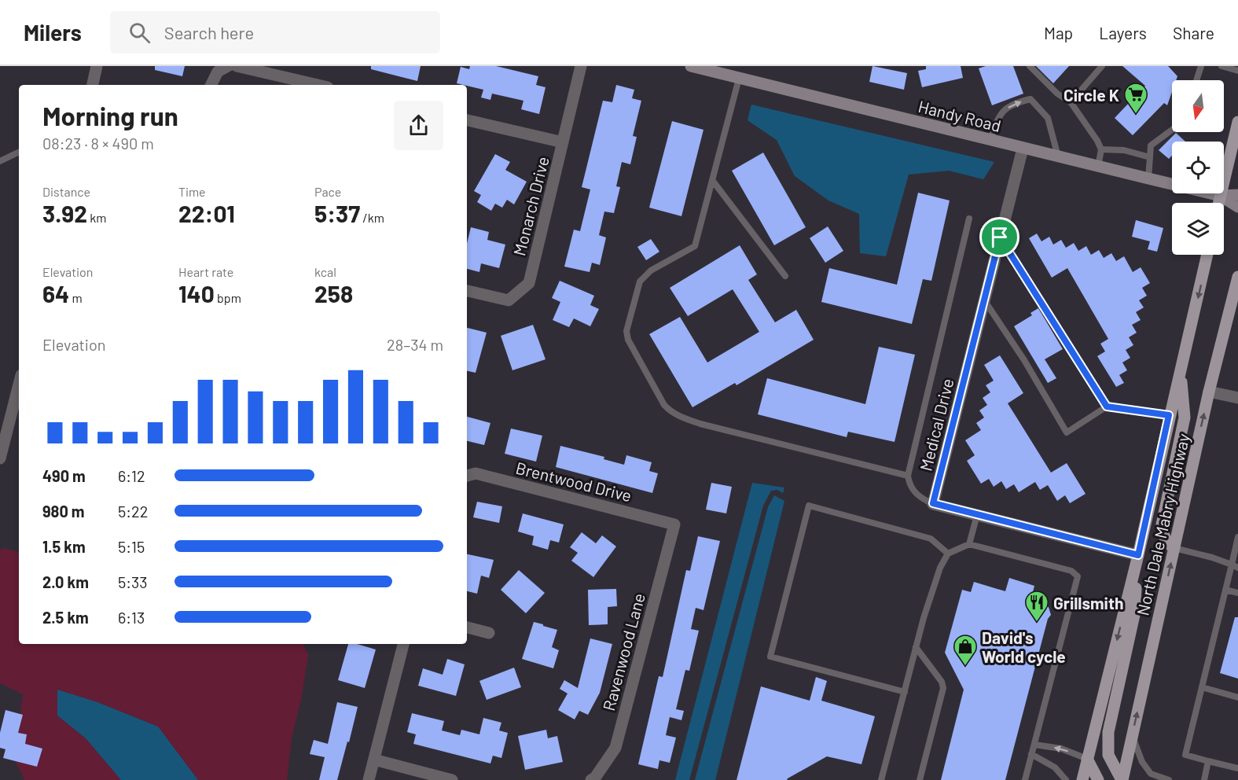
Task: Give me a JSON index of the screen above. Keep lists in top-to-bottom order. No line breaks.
{"streets":{"main road":["North Dale Mabry Highway"],"street":["Handy Road","Monarch Drive","Medical Drive","Brentwood Drive","Ravenwood Lane"]},"crossings":[["Handy Road","Medical Drive"],["Brentwood Drive","Ravenwood Lane"]],"places":{"supermarket":["Circle K"],"restaurant":["Grillsmith"],"shop":["David's World cycle"]},"north":"bottom","page":{"header":"Milers","search":"Search here","nav":["Map","Layers","Share"],"heading":["Morning run","08:23 · 8 × 490 m"],"stats":[["Distance","3.92 km"],["Time","22:01"],["Pace","5:37 /km"],["Elevation","64 m"],["Heart rate","140 bpm"],["kcal","258"]],"chart":["Elevation","28–34 m"],"list":[{"name":"490 m","note":"6:12"},{"name":"980 m","note":"5:22"},{"name":"1.5 km","note":"5:15"},{"name":"2.0 km","note":"5:33"},{"name":"2.5 km","note":"6:13"}]}}
